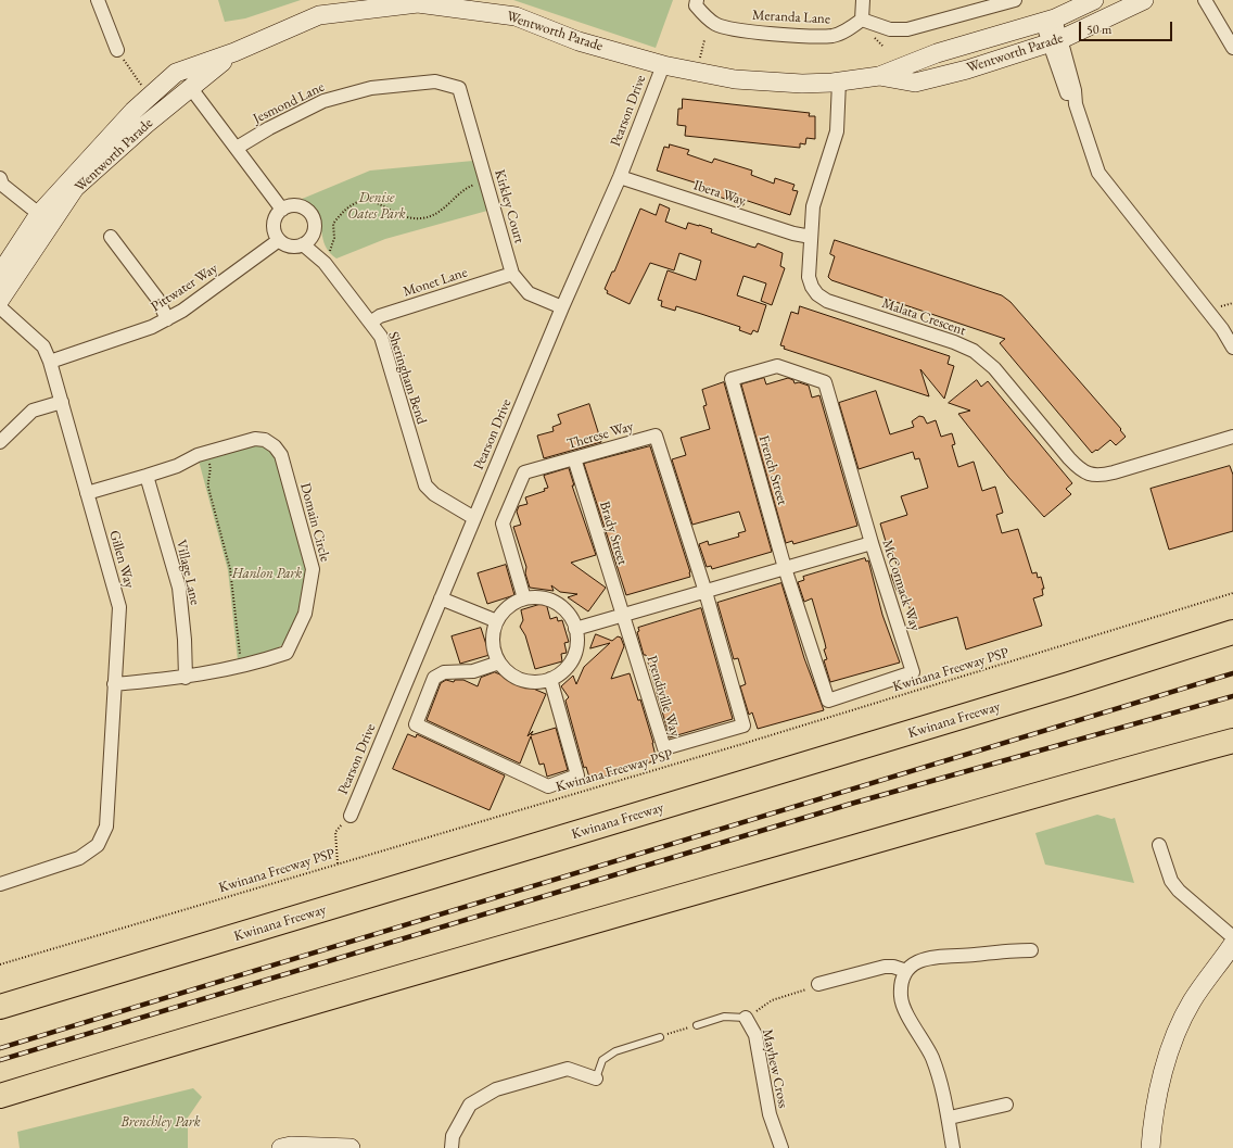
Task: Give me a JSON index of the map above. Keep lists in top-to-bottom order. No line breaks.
{"streets":{"highway":["Kwinana Freeway"],"street":["Meranda Lane","Wentworth Parade","Jesmond Lane","Pearson Drive","Ibera Way","Kirkley Court","Monet Lane","Pittwater Way","Malata Crescent","Sheringham Bend","Therese Way","French Street","Domain Circle","Brady Street","Gillen Way","Village Lane","McCormack Way","Prendiville Way","Mayhew Cross"],"path":["Kwinana Freeway PSP"]},"crossings":[["Wentworth Parade","Pearson Drive"],["Wentworth Parade","Malata Crescent"],["Jesmond Lane","Kirkley Court"],["Pearson Drive","Ibera Way"],["Pearson Drive","Kirkley Court"],["Pearson Drive","Sheringham Bend"],["Ibera Way","Malata Crescent"],["Kirkley Court","Monet Lane"],["Monet Lane","Sheringham Bend"],["Pittwater Way","Sheringham Bend"],["Pittwater Way","Gillen Way"],["Therese Way","Brady Street"],["Therese Way","Prendiville Way"],["French Street","McCormack Way"],["Domain Circle","Gillen Way"],["Domain Circle","Village Lane"],["Brady Street","Prendiville Way"]],"parks":["Denise Oates Park","Hanlon Park","Brenchley Park"],"scale_bar":"50 m"}
